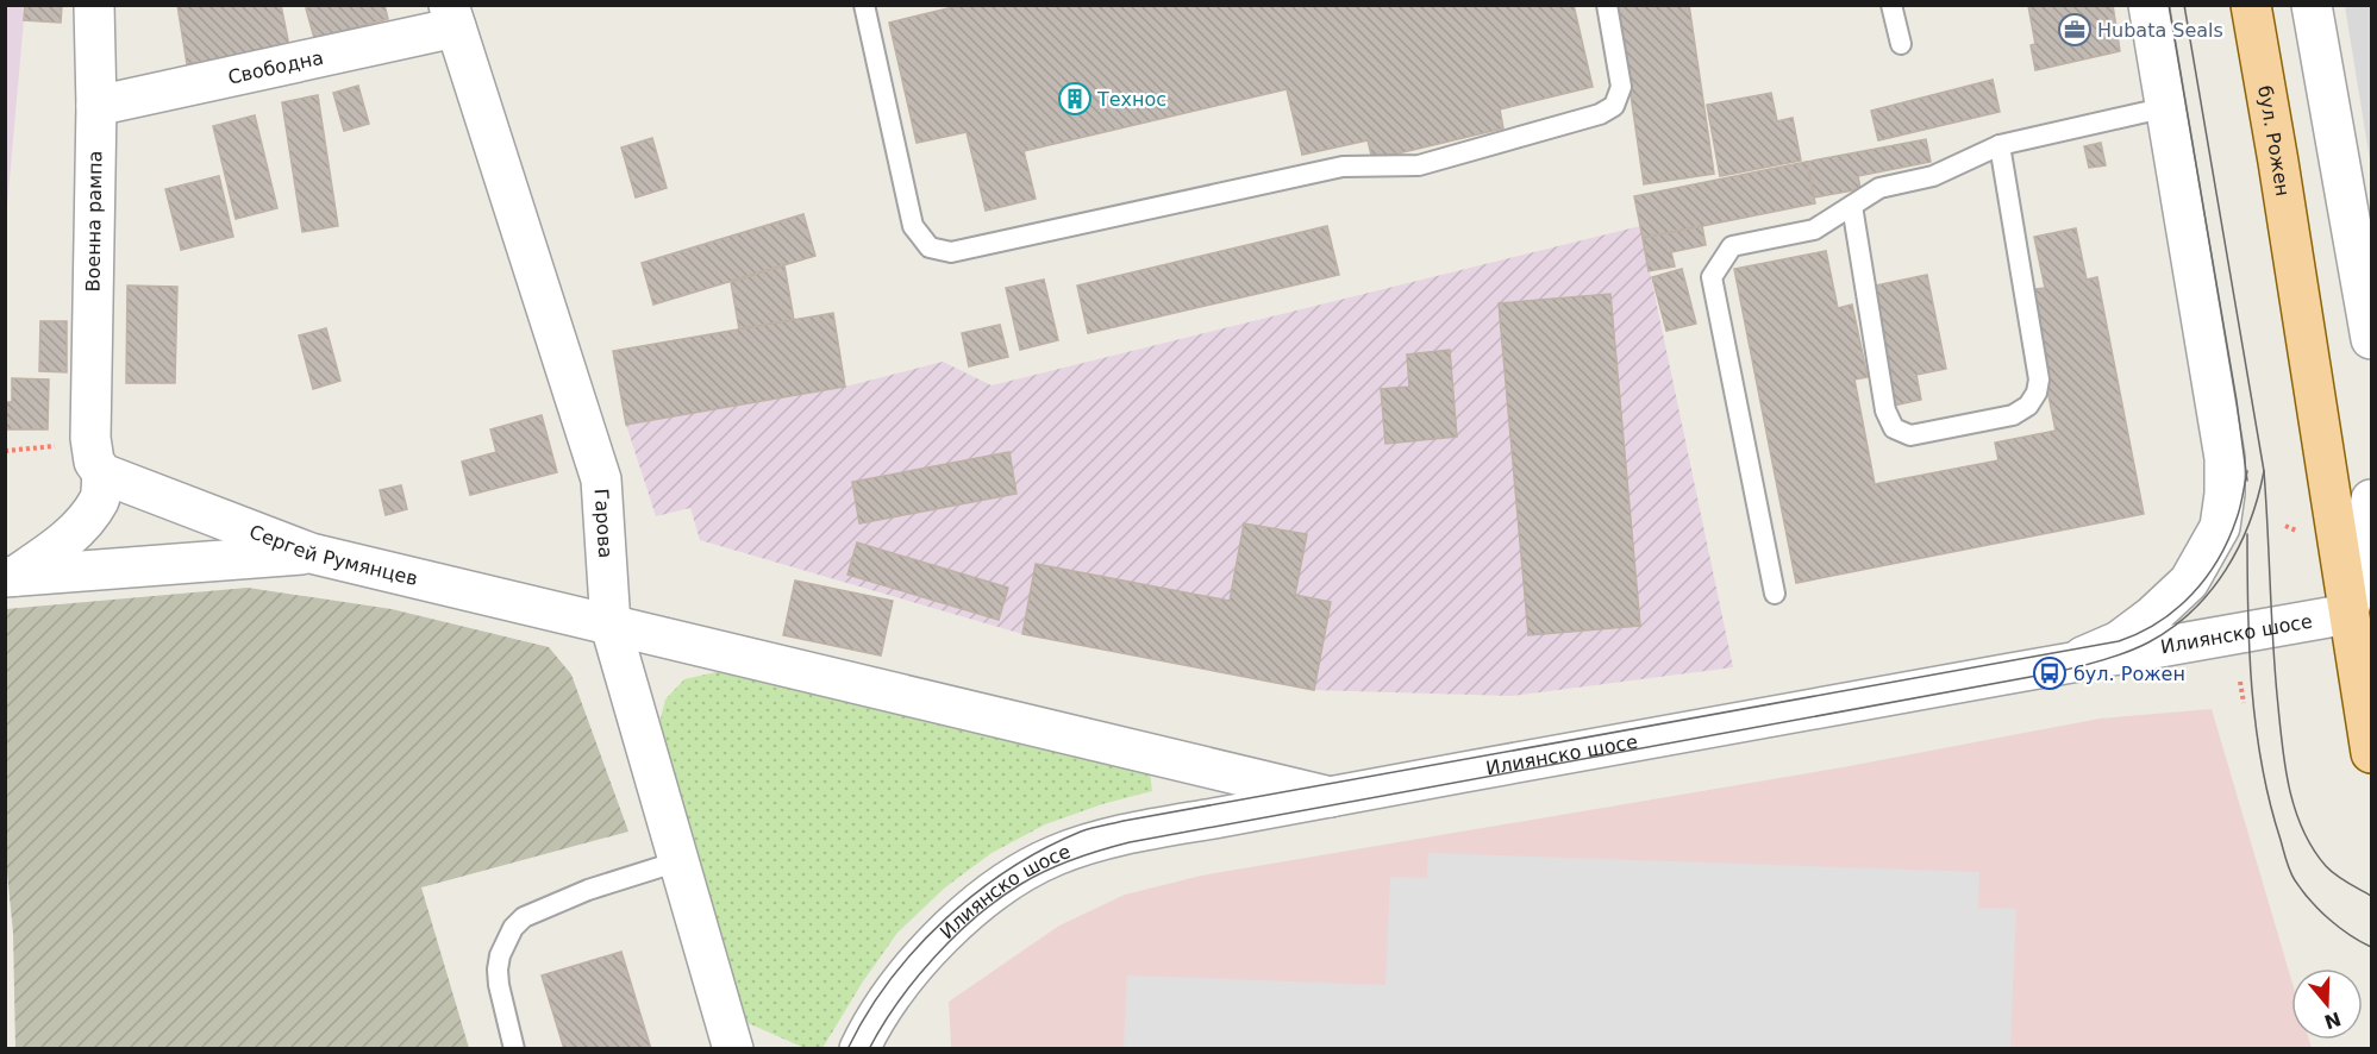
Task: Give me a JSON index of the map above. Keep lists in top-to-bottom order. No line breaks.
{"streets":{"main road":["бул. Рожен"],"street":["Свободна","Военна рампа","Гарова","Сергей Румянцев","Илиянско шосе"]},"crossings":[["Свободна","Военна рампа"],["Свободна","Гарова"],["бул. Рожен","Илиянско шосе"],["Военна рампа","Сергей Румянцев"],["Гарова","Сергей Румянцев"],["Сергей Румянцев","Илиянско шосе"]],"places":{"office":["Hubata Seals"],"building":["Технос"],"bus stop":["бул. Рожен"]},"north":"bottom"}
